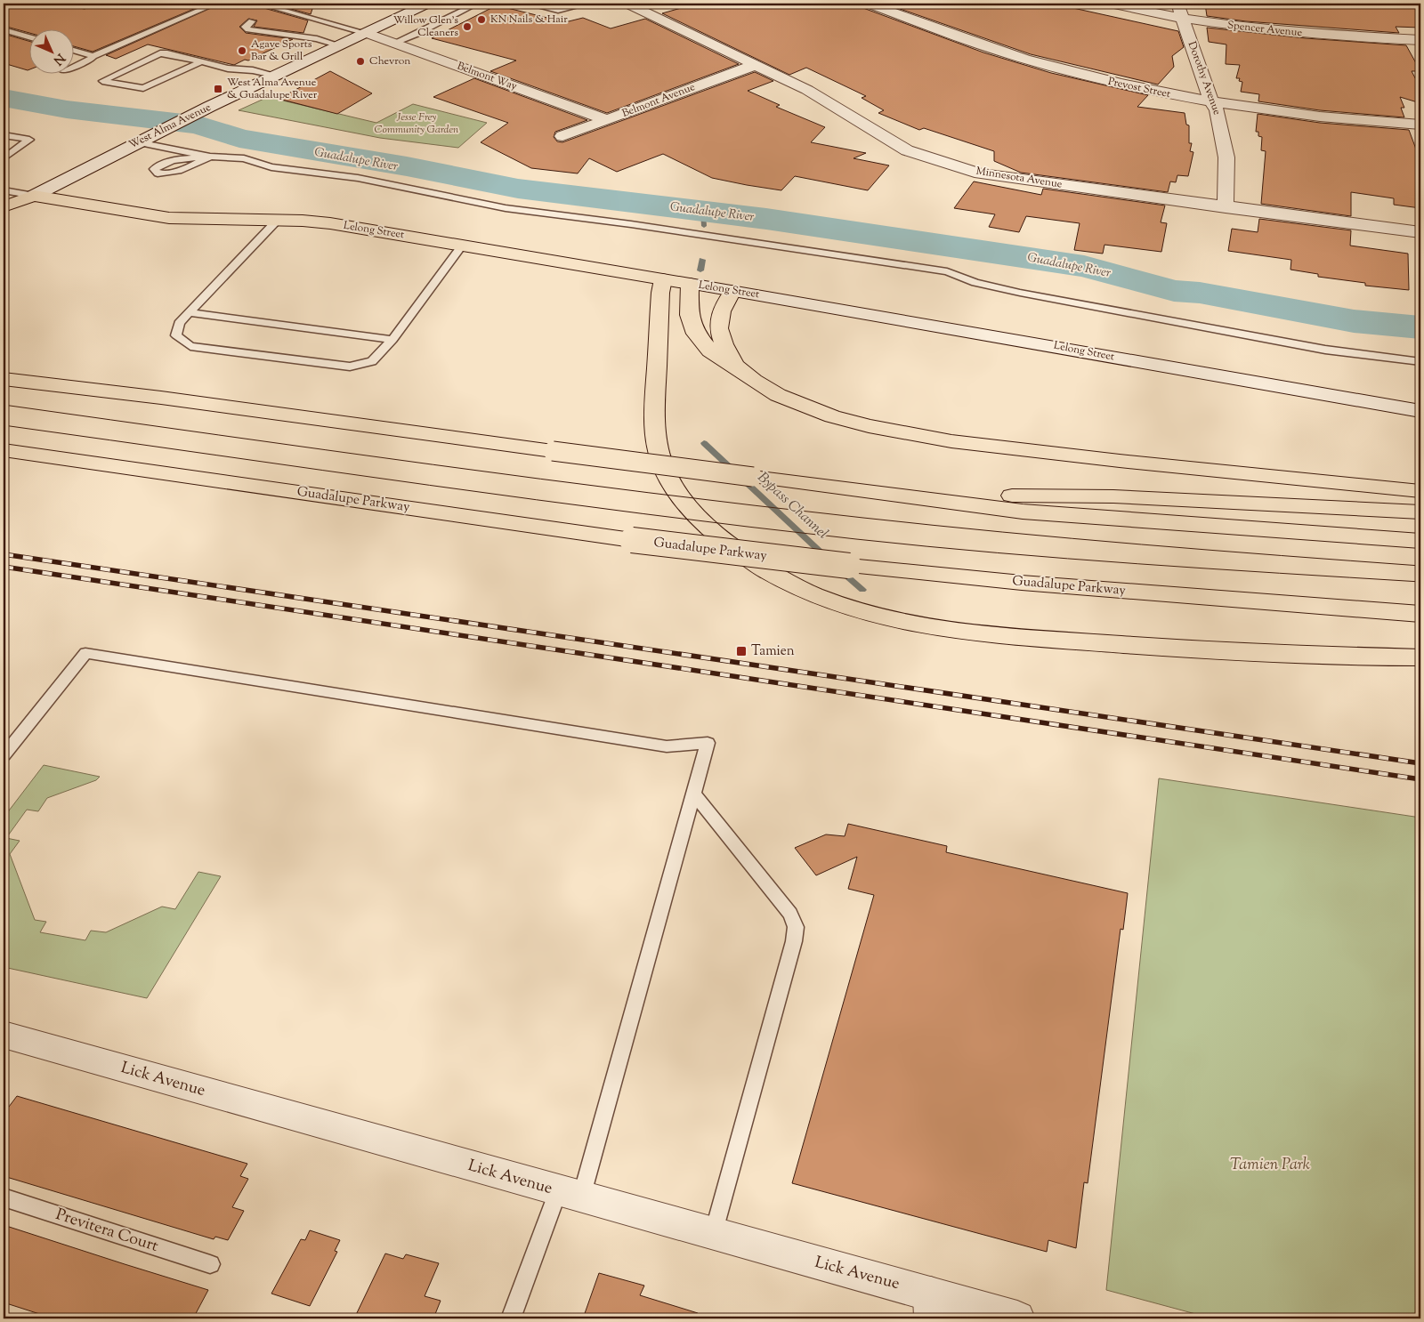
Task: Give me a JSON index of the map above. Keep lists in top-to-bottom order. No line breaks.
{"streets":{"main road":["West Alma Avenue","Lelong Street","Guadalupe Parkway"],"street":["Spencer Avenue","Belmont Way","Dorothy Avenue","Prevost Street","Belmont Avenue","Minnesota Avenue","Lick Avenue"],"lane":["Previtera Court"]},"crossings":[["Spencer Avenue","Dorothy Avenue"],["Belmont Way","Belmont Avenue"],["Belmont Way","West Alma Avenue"],["Dorothy Avenue","Prevost Street"],["Dorothy Avenue","Minnesota Avenue"],["Belmont Avenue","Minnesota Avenue"],["West Alma Avenue","Lelong Street"]],"water":["Guadalupe River","Bypass Channel"],"parks":["Jesse Frey Community Garden","Tamien Park"],"places":{"other":["KN Nails & Hair","Willow Glen's Cleaners","Agave Sports Bar & Grill","Chevron"],"transit":["West Alma Avenue & Guadalupe River","Tamien"]},"north":"bottom right"}
